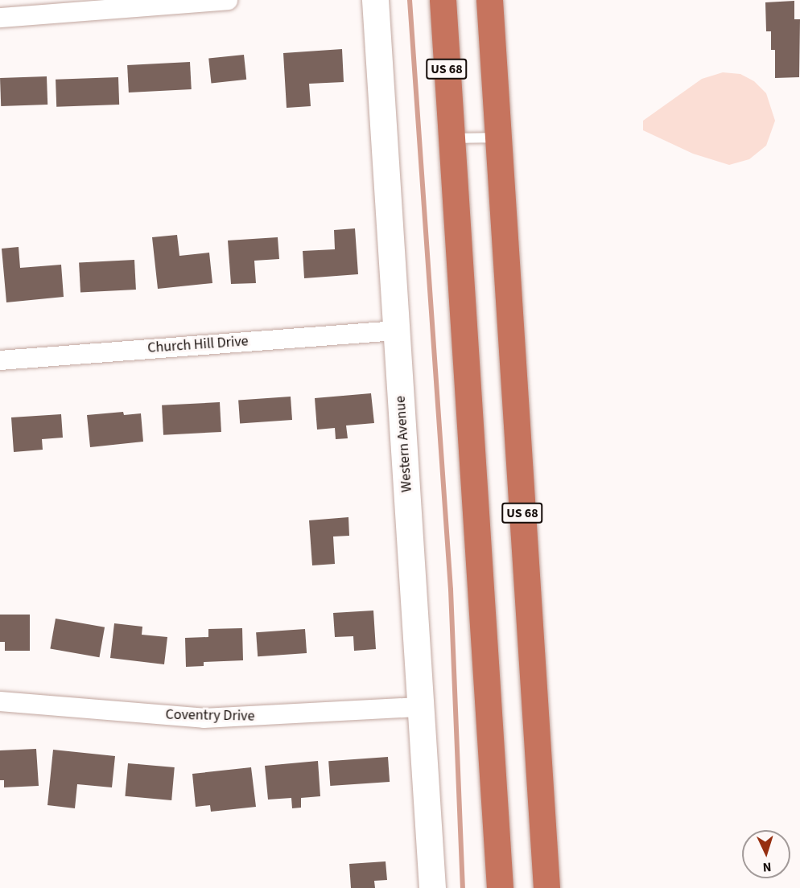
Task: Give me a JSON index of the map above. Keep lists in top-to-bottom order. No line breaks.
{"streets":{"highway":["US 68"],"street":["Church Hill Drive","Western Avenue","Coventry Drive"]},"crossings":[["Church Hill Drive","Western Avenue"],["Western Avenue","Coventry Drive"]],"north":"bottom"}
